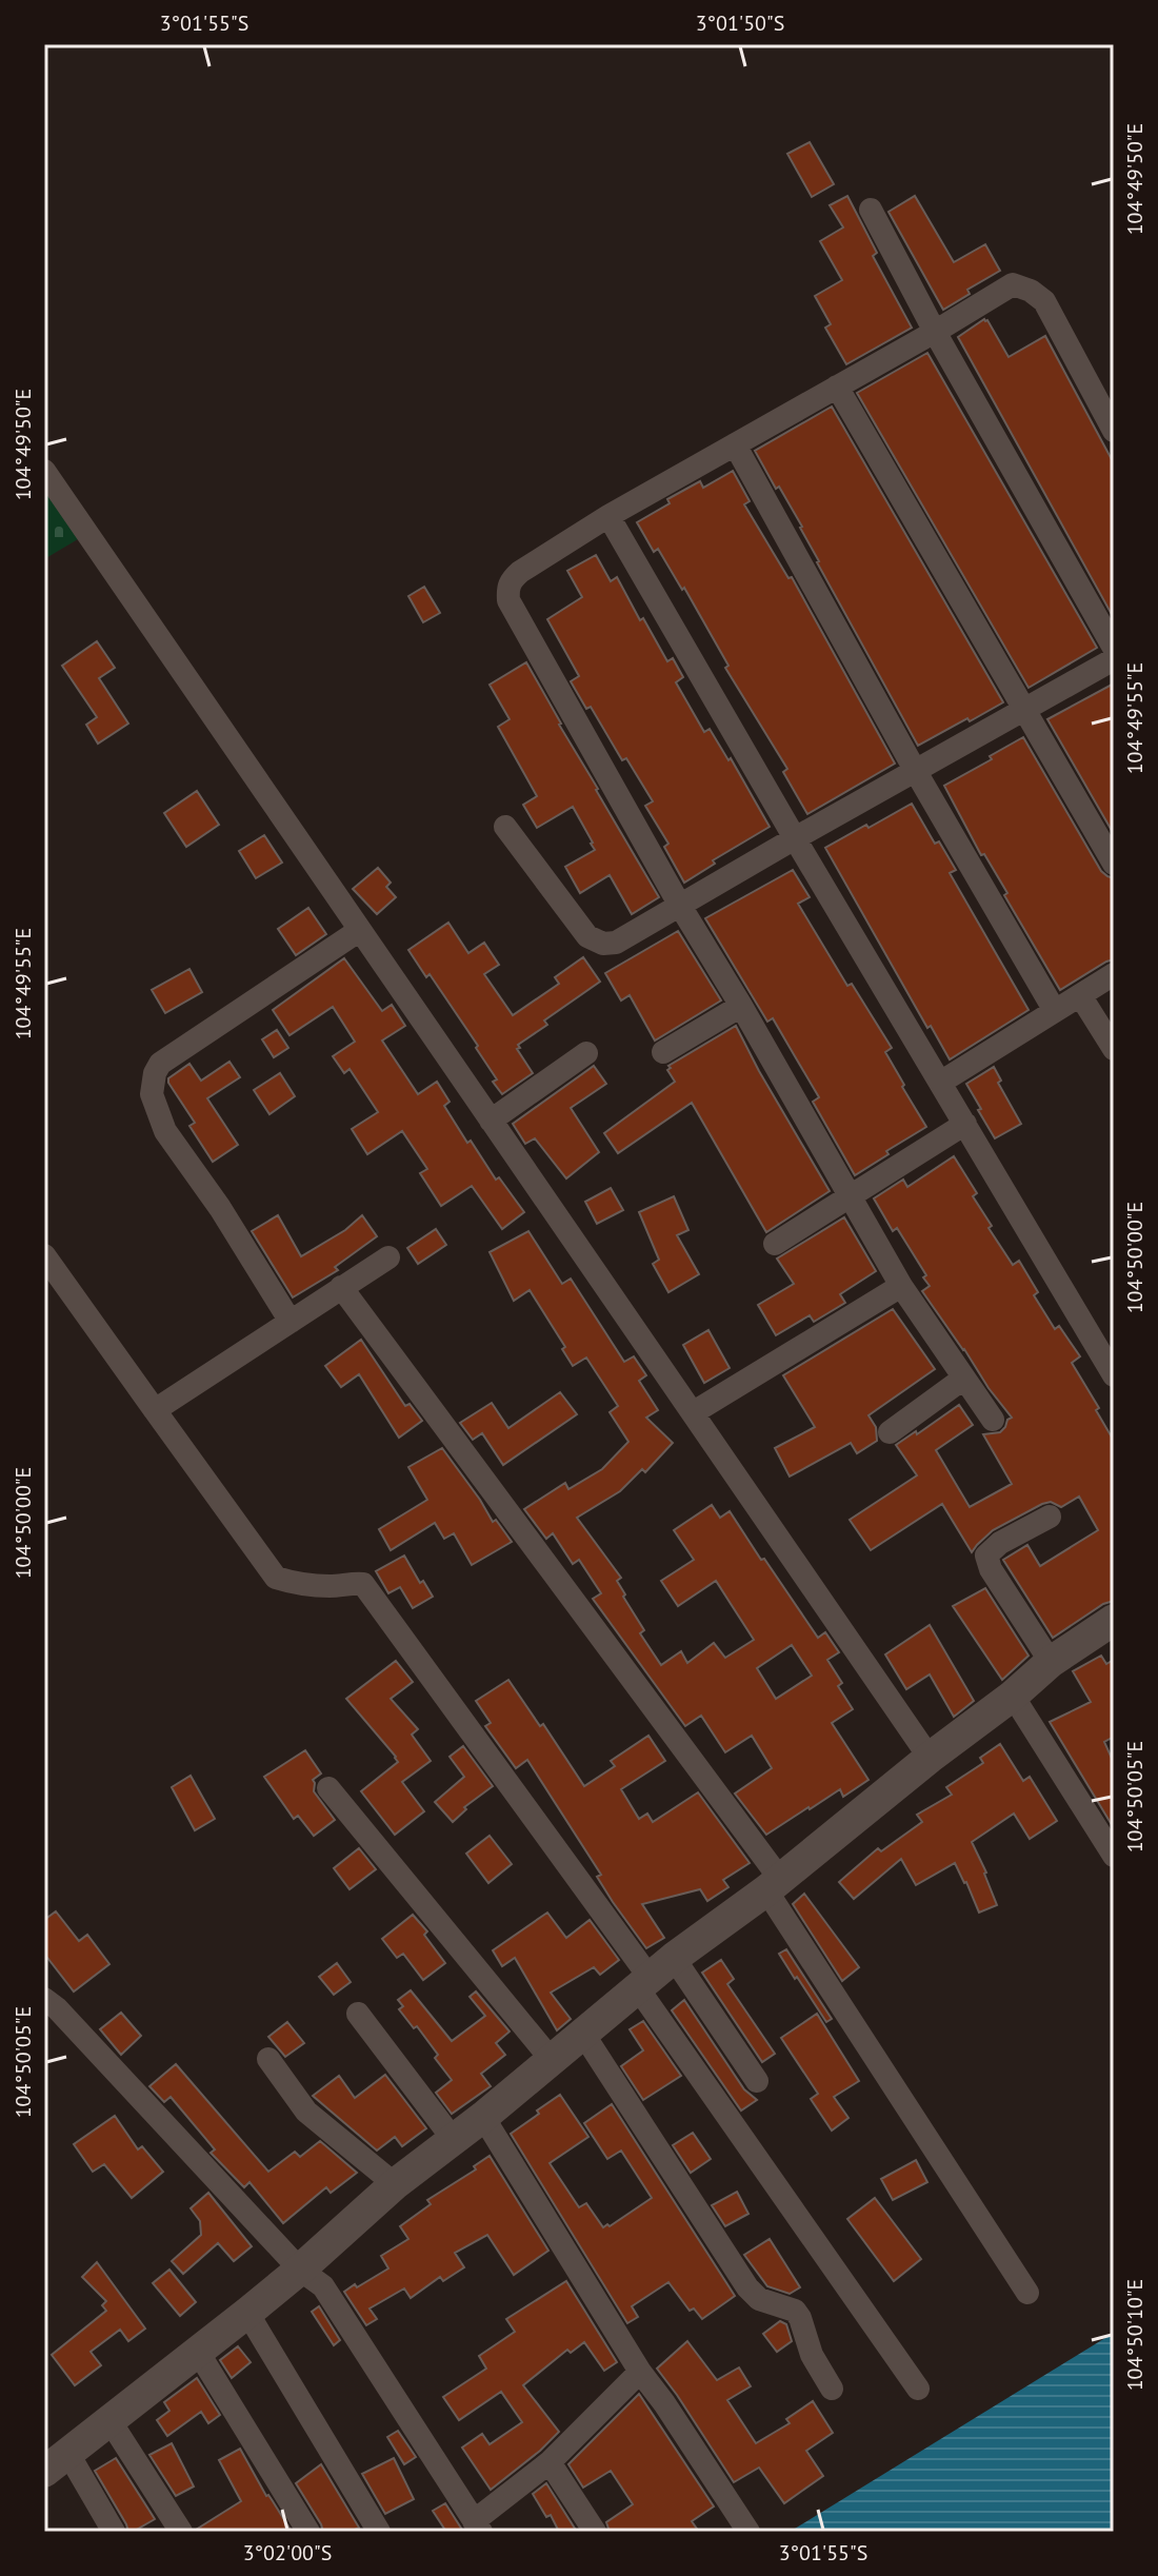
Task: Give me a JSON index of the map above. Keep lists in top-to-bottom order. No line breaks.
{"coordinates":["3°01'55\"S","3°01'50\"S","104°49'50\"E","104°49'55\"E","104°50'00\"E","104°50'05\"E","104°50'10\"E","3°02'00\"S"]}
